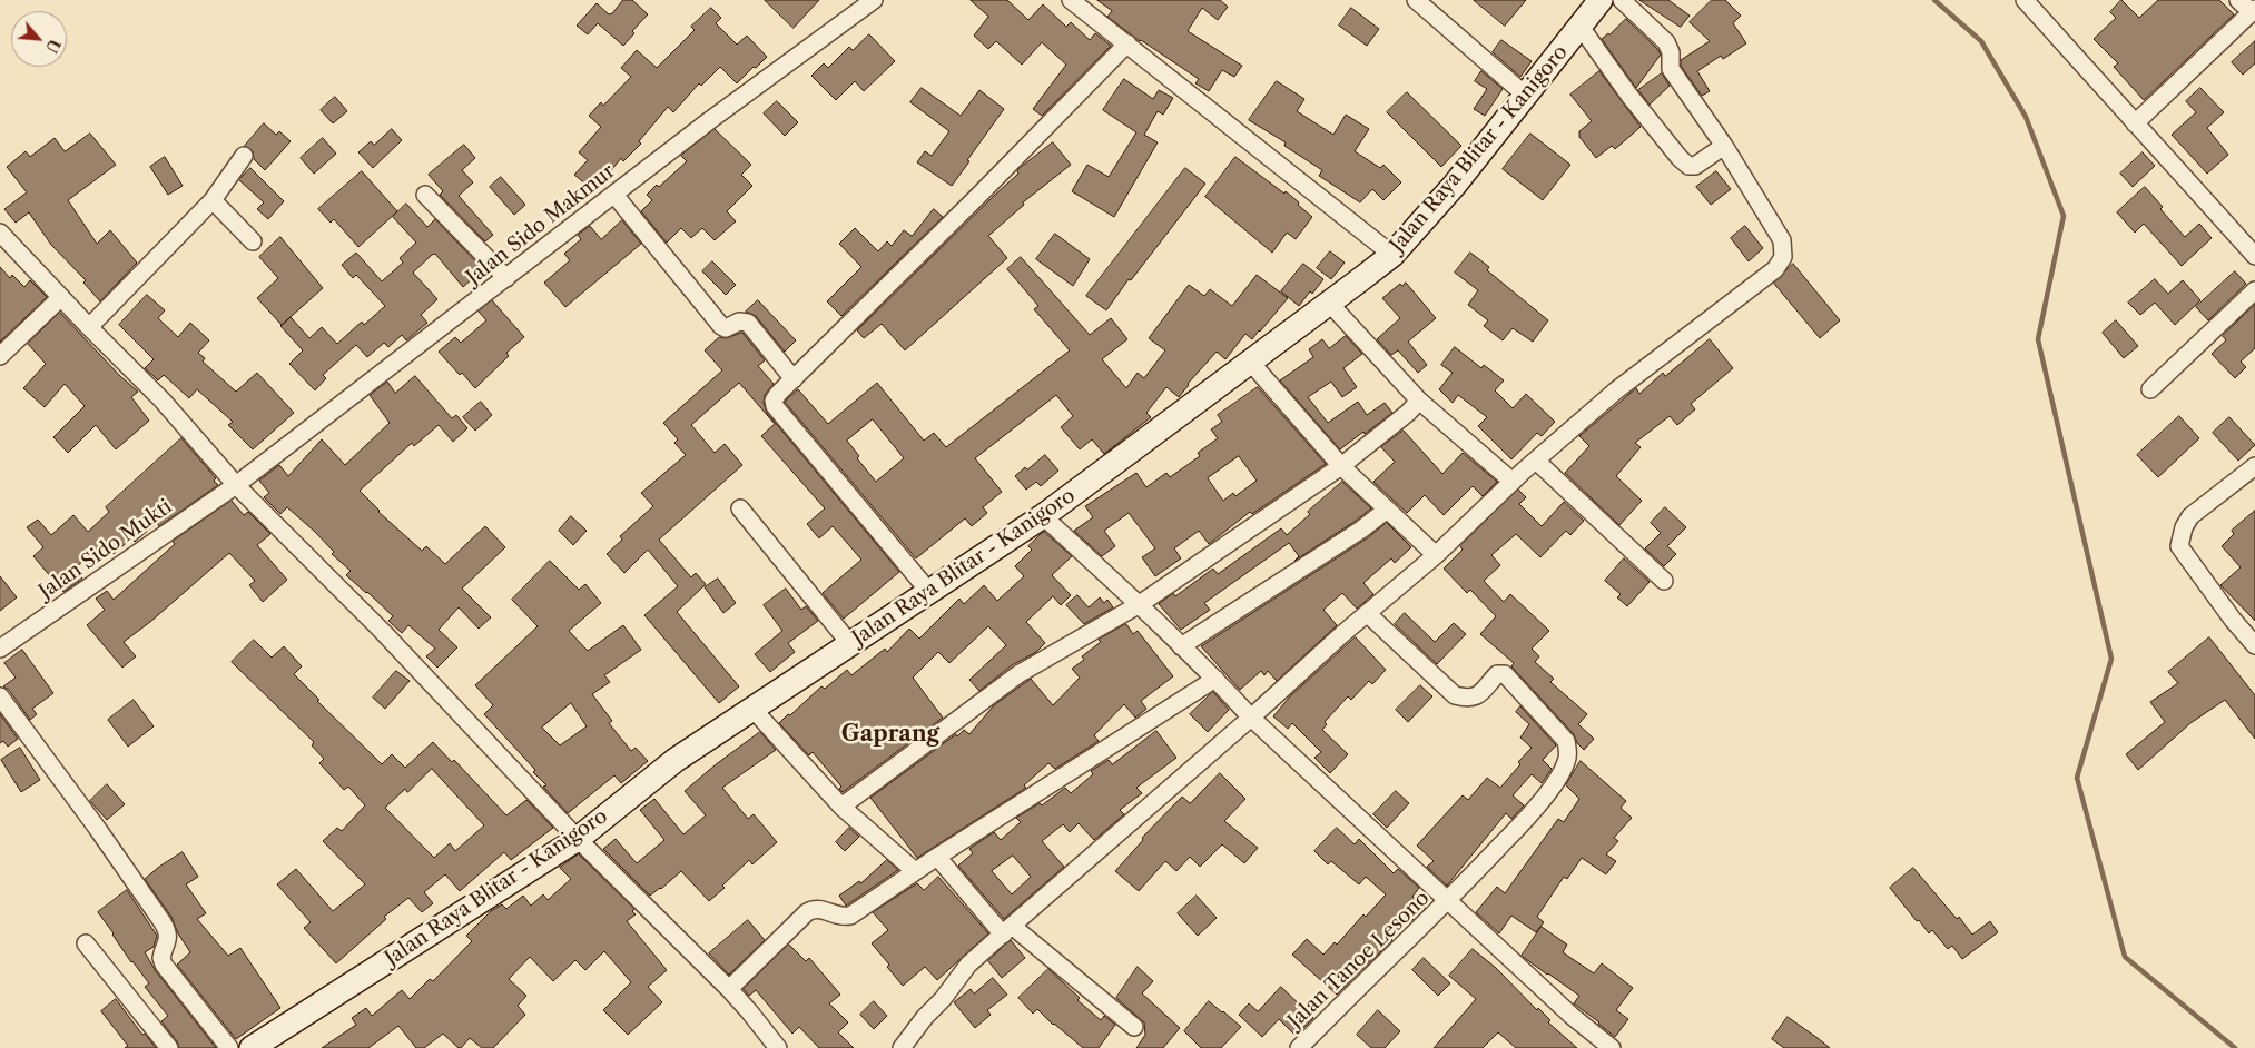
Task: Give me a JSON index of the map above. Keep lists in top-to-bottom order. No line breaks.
{"streets":{"main road":["Jalan Raya Blitar - Kanigoro"],"street":["Jalan Sido Makmur","Jalan Sido Mukti","Jalan Tanoe Lesono"]},"crossings":[["Jalan Sido Makmur","Jalan Sido Mukti"]],"districts":["Gaprang"],"north":"bottom right"}
